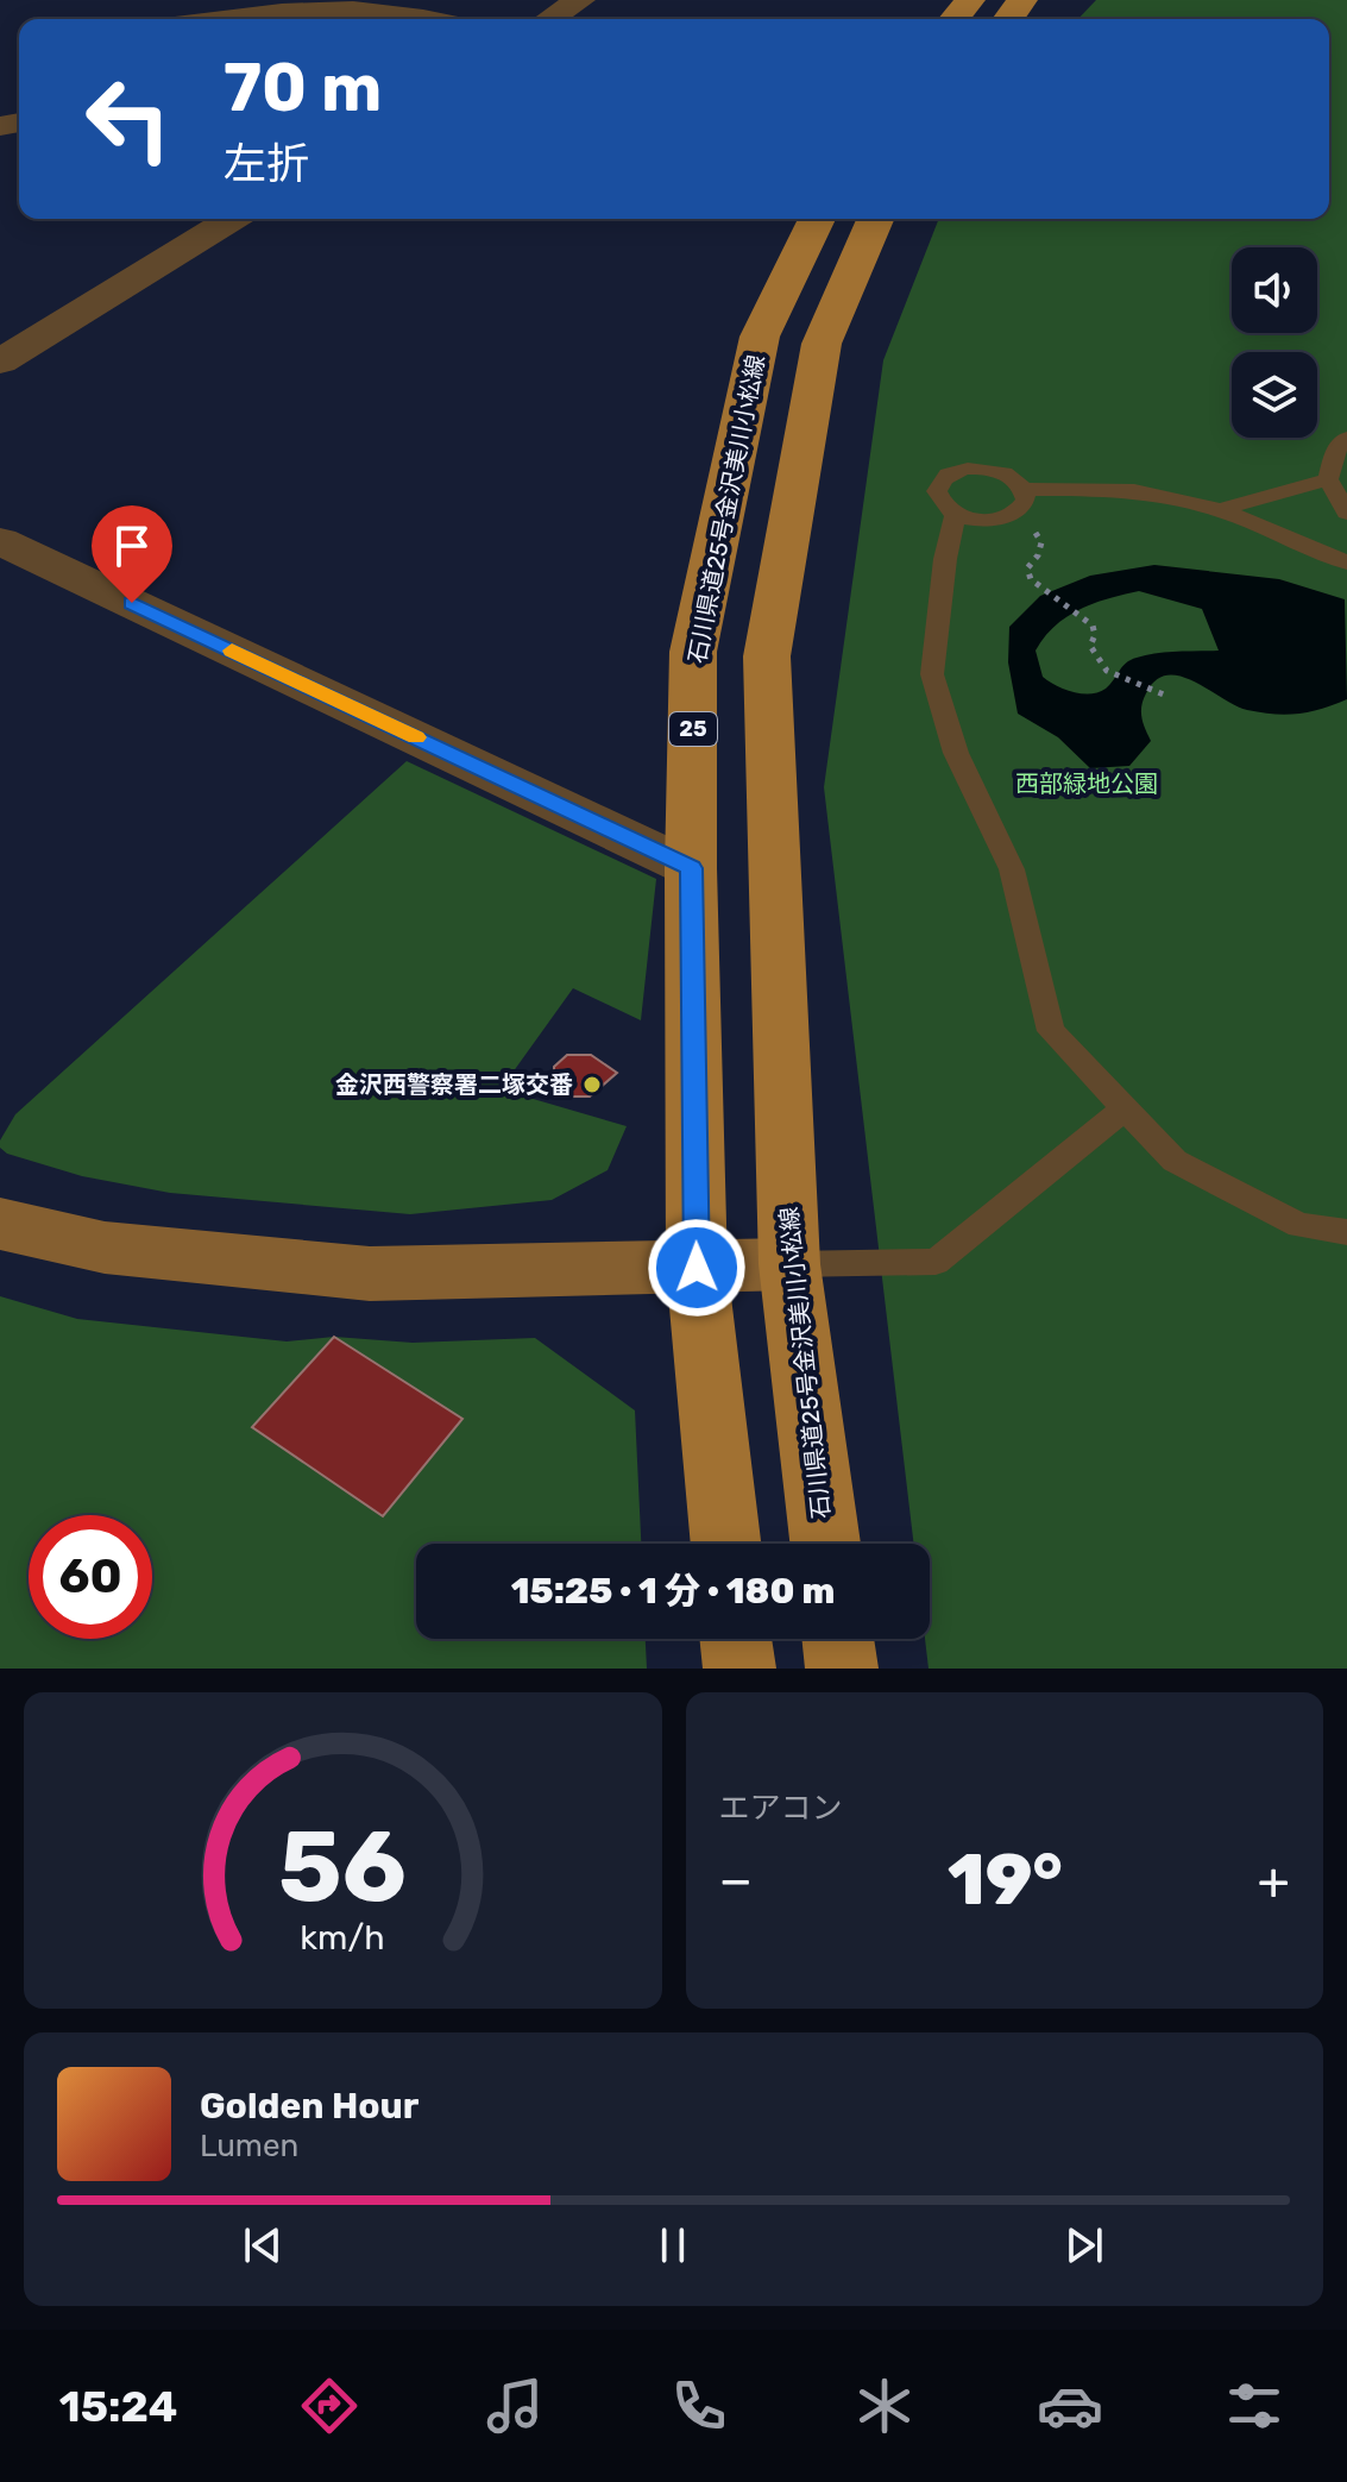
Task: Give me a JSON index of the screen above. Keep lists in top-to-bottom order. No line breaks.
{"streets":{"main road":["石川県道25号金沢美川小松線","25"]},"parks":["西部緑地公園"],"places":["金沢西警察署二塚交番"],"page":{"turn":["70 m","左折"],"limit":"60","trip":"15:25 · 1 分 · 180 m","tile":"エアコン","heat":["−","19°","+"],"song":["Golden Hour","Lumen"],"tabs":"15:24","gauge":["56","km/h"]}}
